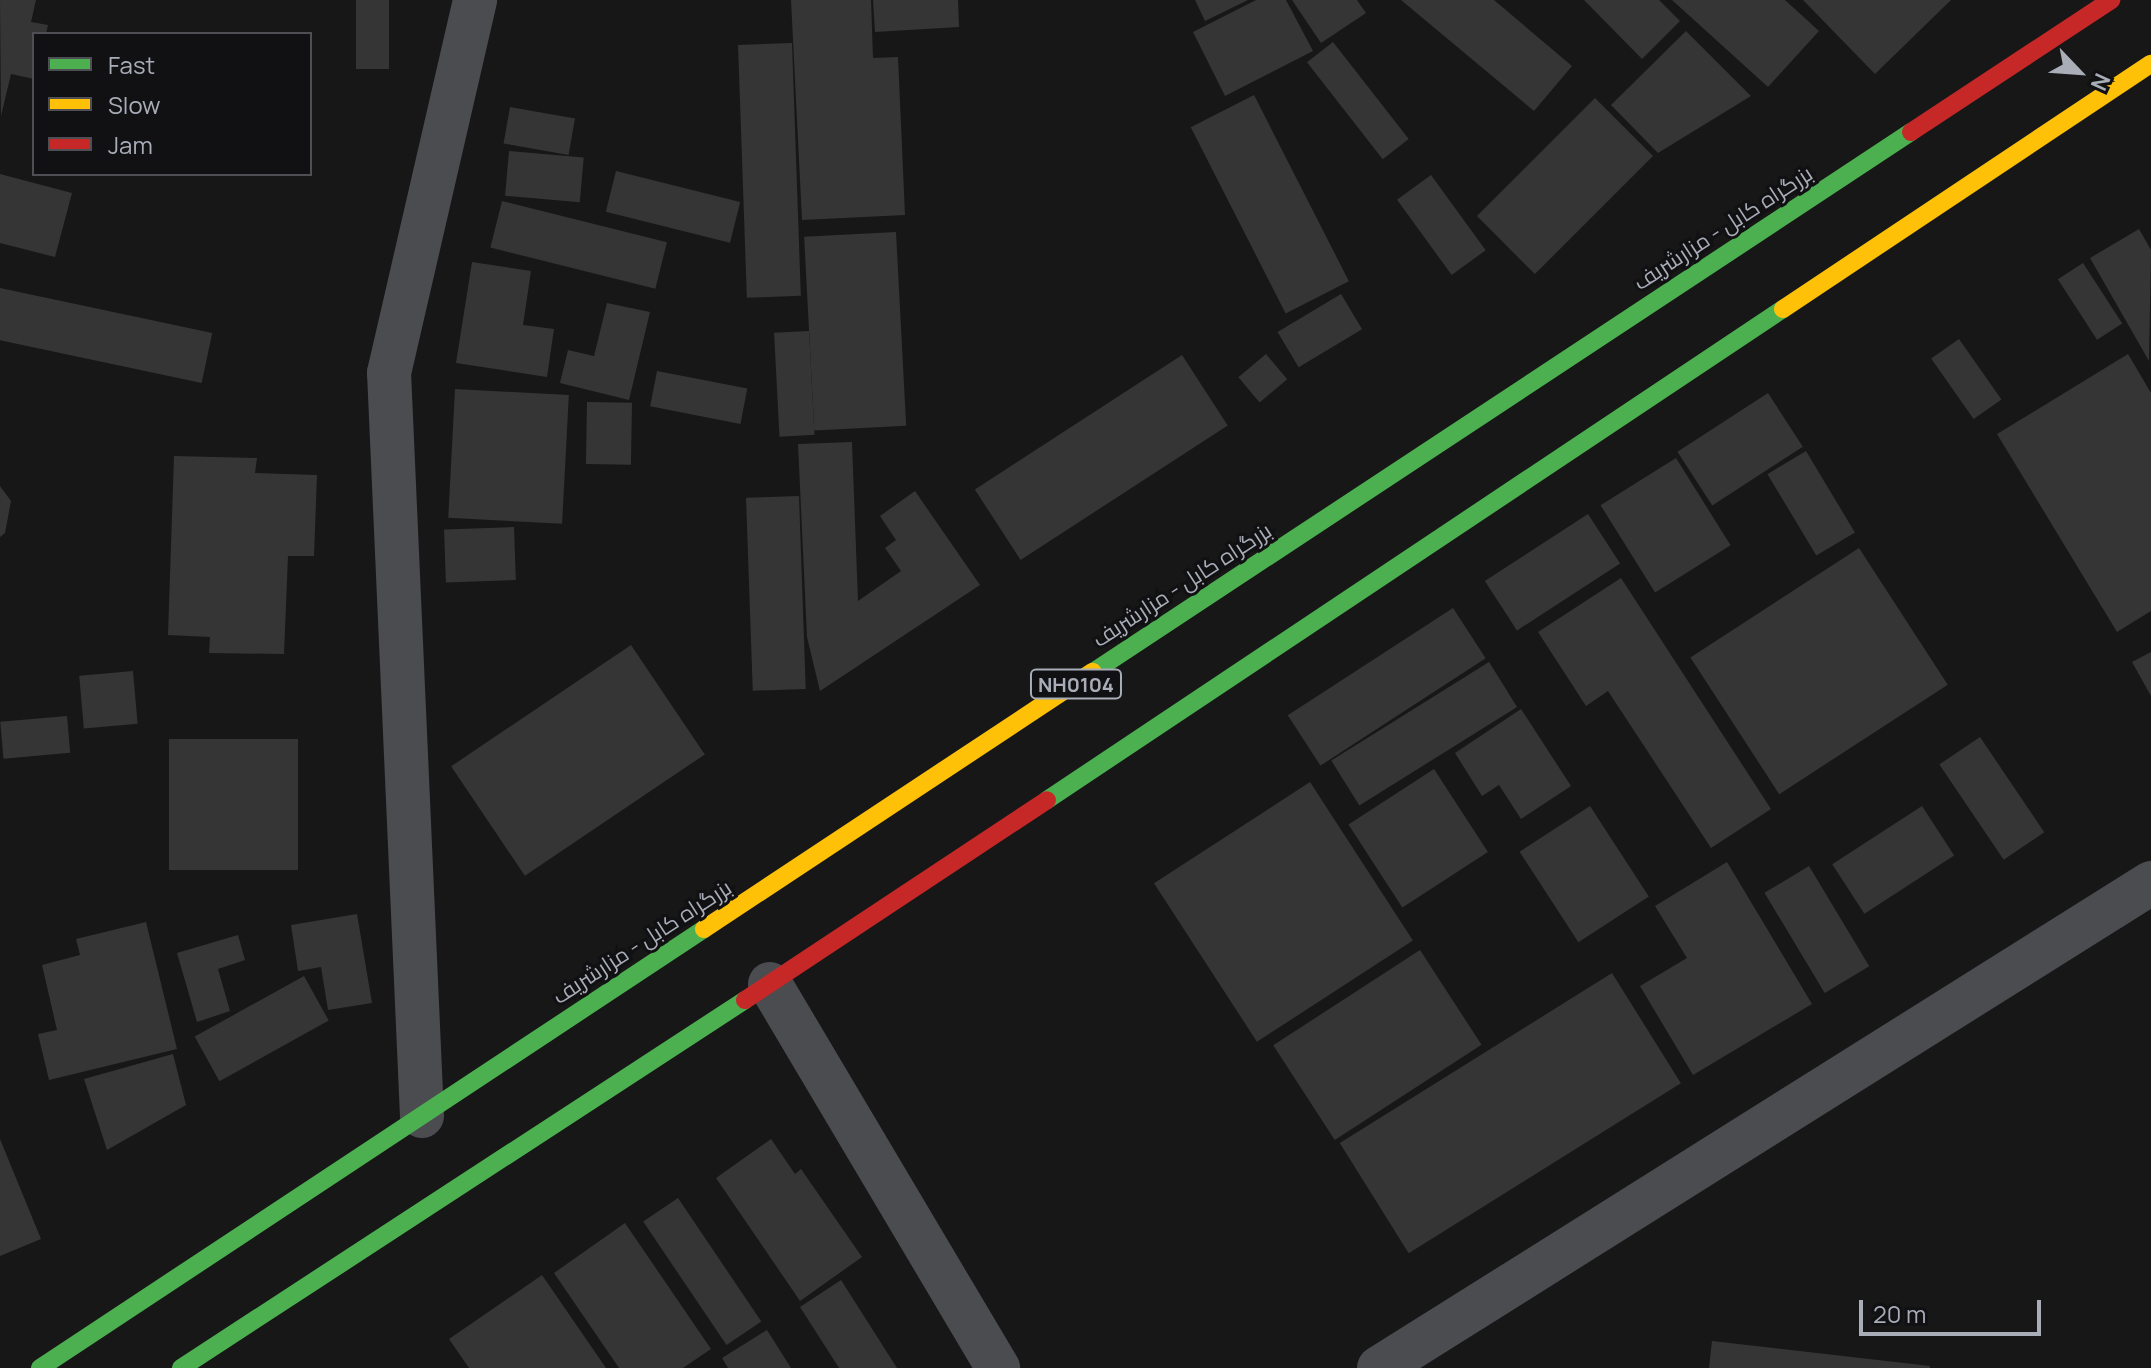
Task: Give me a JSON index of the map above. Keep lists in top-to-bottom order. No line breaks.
{"streets":{"highway":["بزرگراه کابل - مزارشریف","NH0104"]},"legend":["Fast","Slow","Jam"],"scale_bar":"20 m","north":"bottom right"}
